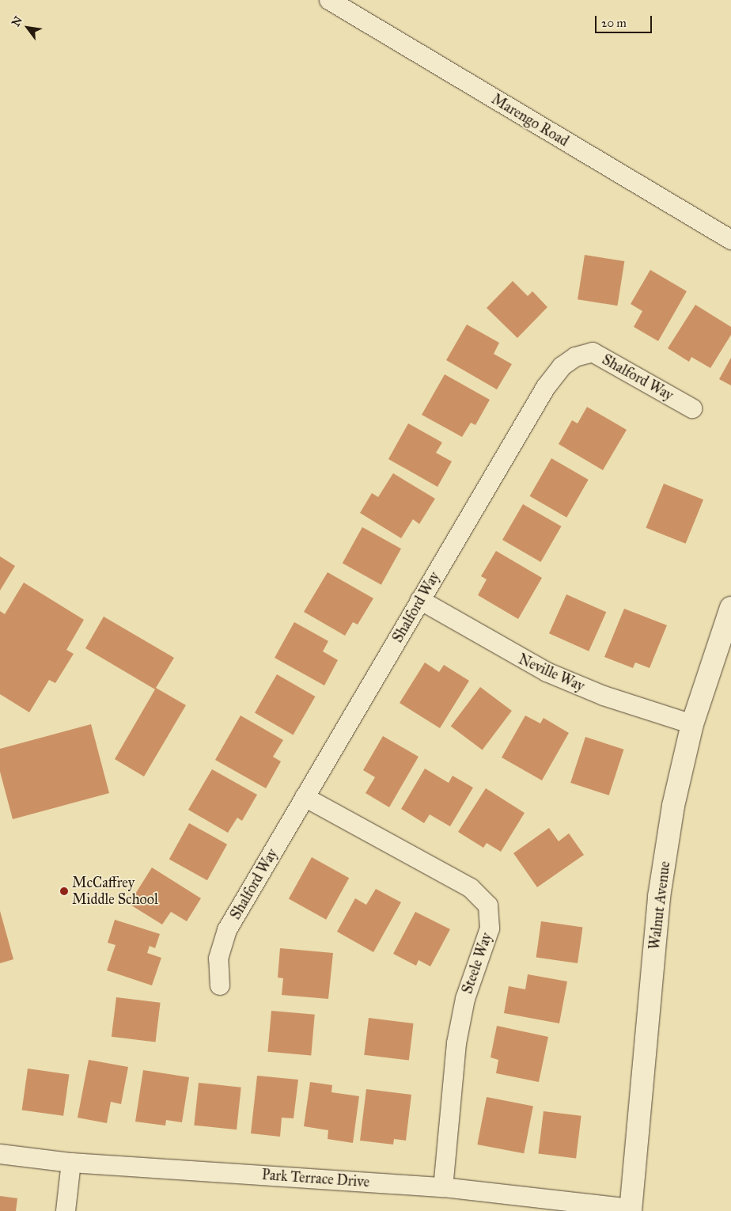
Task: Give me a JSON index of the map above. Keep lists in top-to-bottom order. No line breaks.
{"streets":{"street":["Marengo Road","Shalford Way","Neville Way","Walnut Avenue","Steele Way","Park Terrace Drive"]},"crossings":[["Shalford Way","Neville Way"],["Shalford Way","Steele Way"],["Neville Way","Walnut Avenue"],["Walnut Avenue","Park Terrace Drive"],["Steele Way","Park Terrace Drive"]],"places":["McCaffrey Middle School"],"scale_bar":"20 m","north":"top left"}
